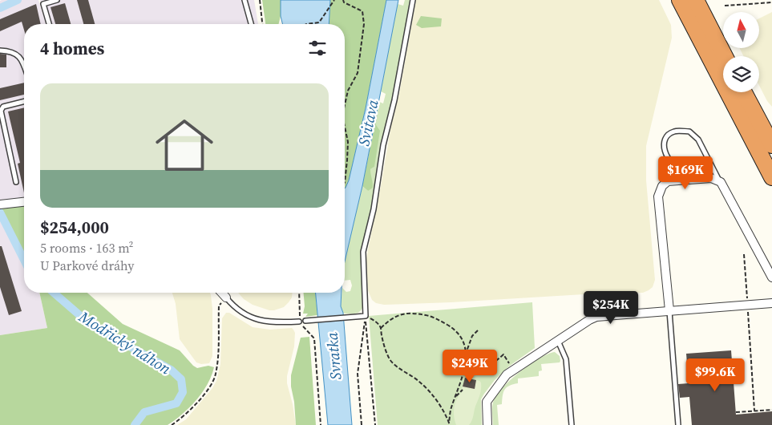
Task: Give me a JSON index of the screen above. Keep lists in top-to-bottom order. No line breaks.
{"water":["Svitava","Modřický náhon","Svratka"],"north":"top","page":{"heading":"4 homes","list":[{"name":"$254,000","note":"5 rooms · 163 m² · U Parkové dráhy"}],"price":["$169K","$254K","$249K","$99.6K"]}}
